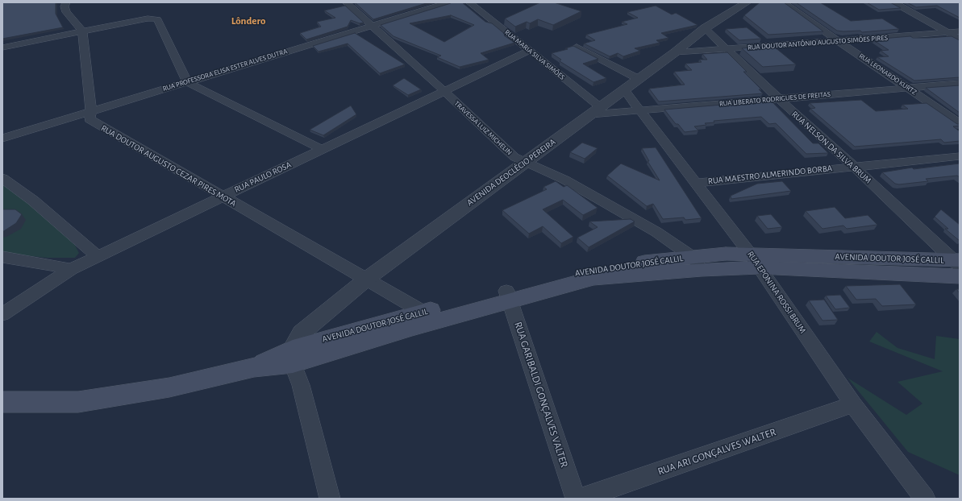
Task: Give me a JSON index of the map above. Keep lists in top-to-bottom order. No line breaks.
{"streets":{"main road":["AVENIDA DOUTOR JOSÉ CALLIL"],"street":["RUA DOUTOR ANTÔNIO AUGUSTO SIMÕES PIRES","RUA MARIA SILVA SIMÕES","RUA PROFESSORA ELISA ESTER ALVES DUTRA","RUA LEONARDO KURTZ","RUA LIBERATO RODRIGUES DE FREITAS","TRAVESSA LUIZ MICHELIN","RUA NELSON DA SILVA BRUM","RUA DOUTOR AUGUSTO CEZAR PIRES MOTA","AVENIDA DEOCLÉCIO PEREIRA","RUA MAESTRO ALMERINDO BORBA","RUA PAULO ROSA","RUA EPONINA ROSSI BRUM","RUA GARIBALDI GONÇALVES VALTER","RUA ARI GONÇALVES WALTER"]},"crossings":[["RUA DOUTOR ANTÔNIO AUGUSTO SIMÕES PIRES","RUA LEONARDO KURTZ"],["RUA DOUTOR ANTÔNIO AUGUSTO SIMÕES PIRES","RUA NELSON DA SILVA BRUM"],["RUA DOUTOR ANTÔNIO AUGUSTO SIMÕES PIRES","AVENIDA DEOCLÉCIO PEREIRA"],["RUA MARIA SILVA SIMÕES","RUA LIBERATO RODRIGUES DE FREITAS"],["RUA MARIA SILVA SIMÕES","AVENIDA DEOCLÉCIO PEREIRA"],["RUA MARIA SILVA SIMÕES","RUA PAULO ROSA"],["RUA PROFESSORA ELISA ESTER ALVES DUTRA","TRAVESSA LUIZ MICHELIN"],["RUA PROFESSORA ELISA ESTER ALVES DUTRA","RUA DOUTOR AUGUSTO CEZAR PIRES MOTA"],["RUA LEONARDO KURTZ","RUA LIBERATO RODRIGUES DE FREITAS"],["RUA LIBERATO RODRIGUES DE FREITAS","RUA NELSON DA SILVA BRUM"],["RUA LIBERATO RODRIGUES DE FREITAS","AVENIDA DEOCLÉCIO PEREIRA"],["RUA LIBERATO RODRIGUES DE FREITAS","RUA EPONINA ROSSI BRUM"],["TRAVESSA LUIZ MICHELIN","AVENIDA DEOCLÉCIO PEREIRA"],["TRAVESSA LUIZ MICHELIN","RUA PAULO ROSA"],["TRAVESSA LUIZ MICHELIN","AVENIDA DOUTOR JOSÉ CALLIL"],["RUA NELSON DA SILVA BRUM","AVENIDA DEOCLÉCIO PEREIRA"],["RUA NELSON DA SILVA BRUM","RUA MAESTRO ALMERINDO BORBA"],["RUA NELSON DA SILVA BRUM","AVENIDA DOUTOR JOSÉ CALLIL"],["RUA DOUTOR AUGUSTO CEZAR PIRES MOTA","AVENIDA DEOCLÉCIO PEREIRA"],["RUA DOUTOR AUGUSTO CEZAR PIRES MOTA","RUA PAULO ROSA"],["RUA DOUTOR AUGUSTO CEZAR PIRES MOTA","AVENIDA DOUTOR JOSÉ CALLIL"],["AVENIDA DEOCLÉCIO PEREIRA","AVENIDA DOUTOR JOSÉ CALLIL"],["AVENIDA DEOCLÉCIO PEREIRA","RUA EPONINA ROSSI BRUM"],["RUA MAESTRO ALMERINDO BORBA","RUA EPONINA ROSSI BRUM"],["AVENIDA DOUTOR JOSÉ CALLIL","RUA EPONINA ROSSI BRUM"],["AVENIDA DOUTOR JOSÉ CALLIL","RUA GARIBALDI GONÇALVES VALTER"],["RUA EPONINA ROSSI BRUM","RUA ARI GONÇALVES WALTER"]],"districts":["Lôndero"]}
